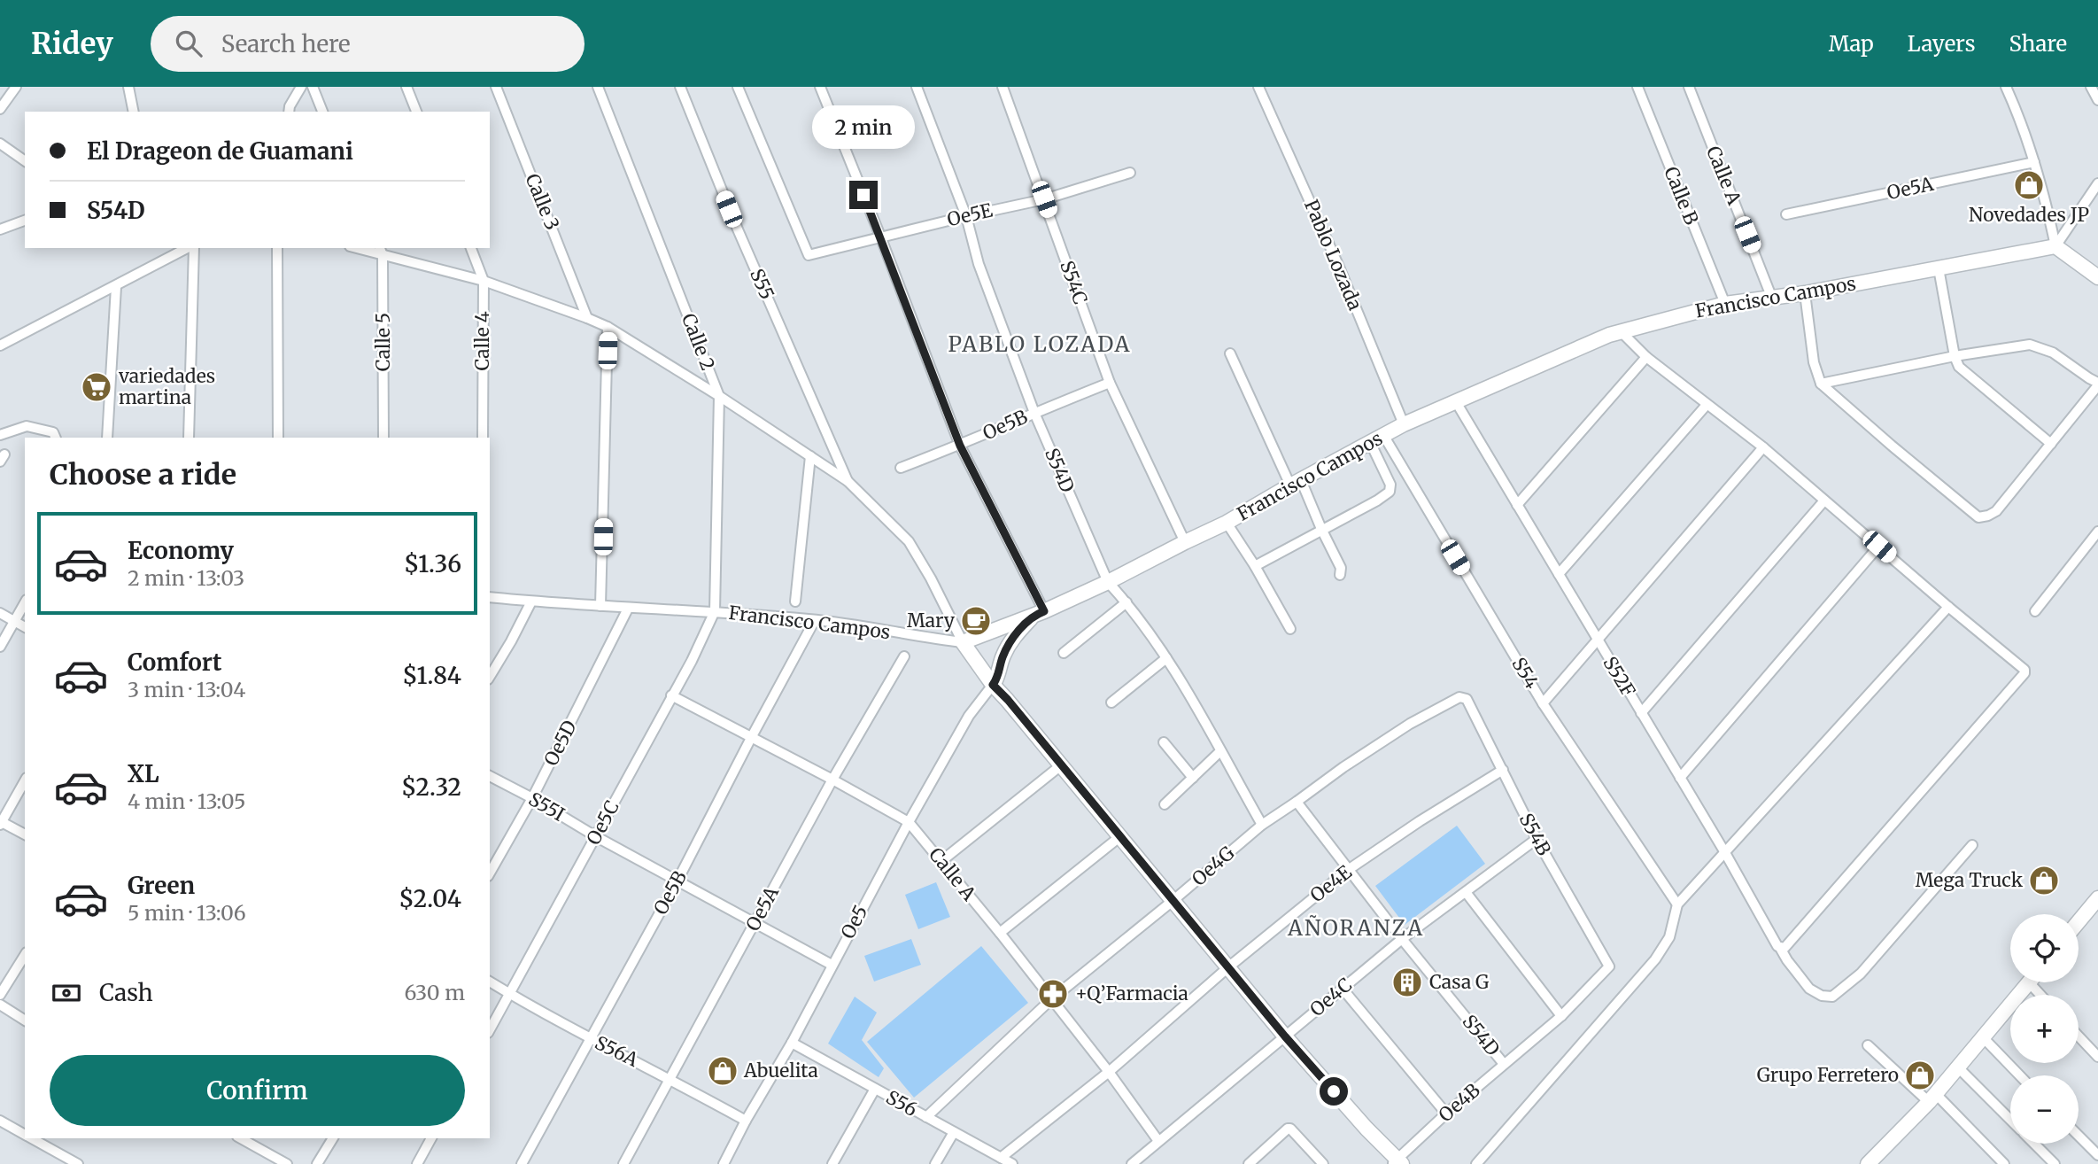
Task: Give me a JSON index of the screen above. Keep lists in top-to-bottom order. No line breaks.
{"streets":{"street":["Calle A","Oe5A","Calle B","Calle 3","Oe5E","Pablo Lozada","S54C","S55","Francisco Campos","Calle 4","Calle 5","Calle 2","Oe5B","S54D","S54","S52F","Oe5D","S55I","Oe5C","S54B","Oe4G","Oe4E","Oe5","Oe4C","S56A","Oe4B","S56"]},"crossings":[["Calle A","Oe5A"],["Calle A","Francisco Campos"],["Calle A","Oe5B"],["Calle A","Oe5C"],["Calle A","Oe4G"],["Calle A","Oe4E"],["Calle A","Oe5"],["Calle A","Oe4C"],["Oe5A","S55I"],["Oe5A","S56A"],["Calle B","Francisco Campos"],["Oe5E","S54C"],["Oe5E","S54D"],["Pablo Lozada","Francisco Campos"],["S54C","Francisco Campos"],["S54C","Oe5B"],["Francisco Campos","Calle 2"],["Francisco Campos","Oe5B"],["Francisco Campos","S54D"],["Francisco Campos","S54"],["Francisco Campos","S52F"],["Francisco Campos","Oe5D"],["Francisco Campos","Oe5C"],["Calle 2","Oe5C"],["Oe5B","S54D"],["Oe5B","S55I"],["Oe5B","S56A"],["S54D","Oe4G"],["S54D","Oe4E"],["S54D","Oe4C"],["S54D","Oe4B"],["Oe5D","S55I"],["S55I","Oe5C"],["S55I","Oe5"],["Oe5C","S56A"],["S54B","Oe4G"],["S54B","Oe4E"],["S54B","Oe4C"],["S54B","Oe4B"],["Oe4G","S56"],["Oe4E","S56"],["Oe5","S56A"],["Oe5","S56"]],"districts":["PABLO LOZADA","AÑORANZA"],"places":{"shop":["Novedades JP","Mega Truck","Abuelita","Grupo Ferretero"],"supermarket":["variedades martina"],"cafe":["Mary"],"building":["Casa G"],"pharmacy":["+Q’Farmacia"]},"page":{"header":"Ridey","search":"Search here","nav":["Map","Layers","Share"],"bubble":"2 min","banner":["El Drageon de Guamani","S54D"],"heading":"Choose a ride","list":[{"name":"Economy","note":"2 min · 13:03","value":"$1.36"},{"name":"Comfort","note":"3 min · 13:04","value":"$1.84"},{"name":"XL","note":"4 min · 13:05","value":"$2.32"},{"name":"Green","note":"5 min · 13:06","value":"$2.04"}],"map_buttons":["+","−"],"pay":["Cash","630 m"],"buttons":"Confirm"}}
